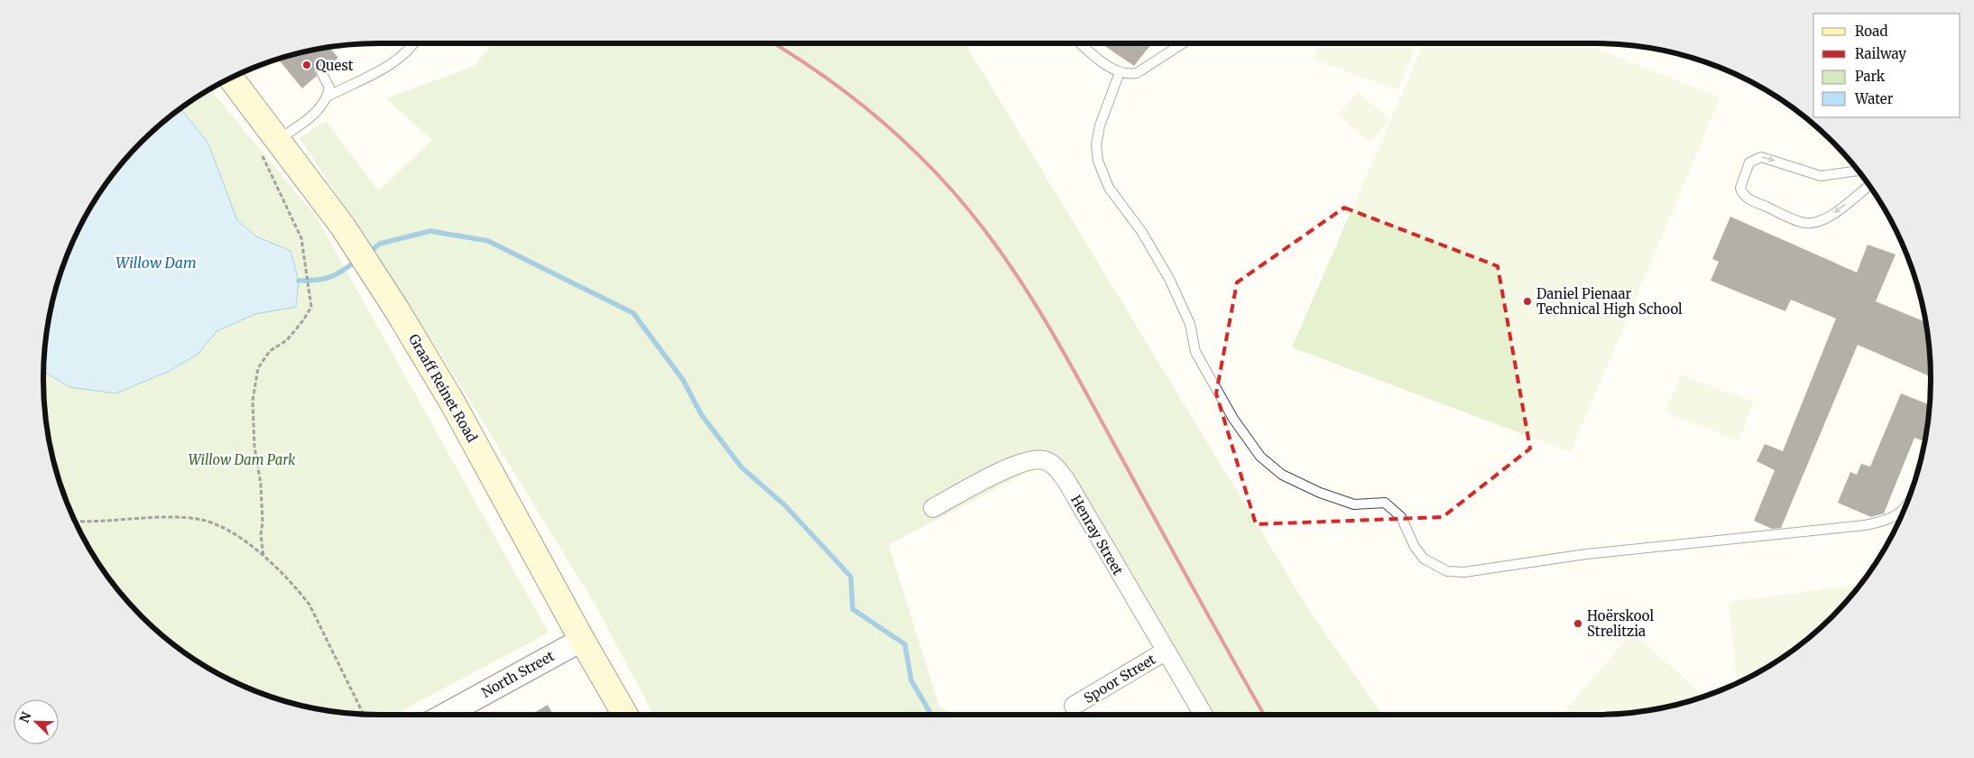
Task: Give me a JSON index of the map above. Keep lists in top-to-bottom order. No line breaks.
{"streets":{"main road":["Graaff Reinet Road"],"street":["Henray Street","North Street","Spoor Street"]},"crossings":[["Graaff Reinet Road","North Street"],["Henray Street","Spoor Street"]],"water":["Willow Dam"],"parks":["Willow Dam Park"],"places":["Quest","Daniel Pienaar Technical High School","Hoërskool Strelitzia"],"legend":["Road","Railway","Park","Water"],"north":"top left"}
